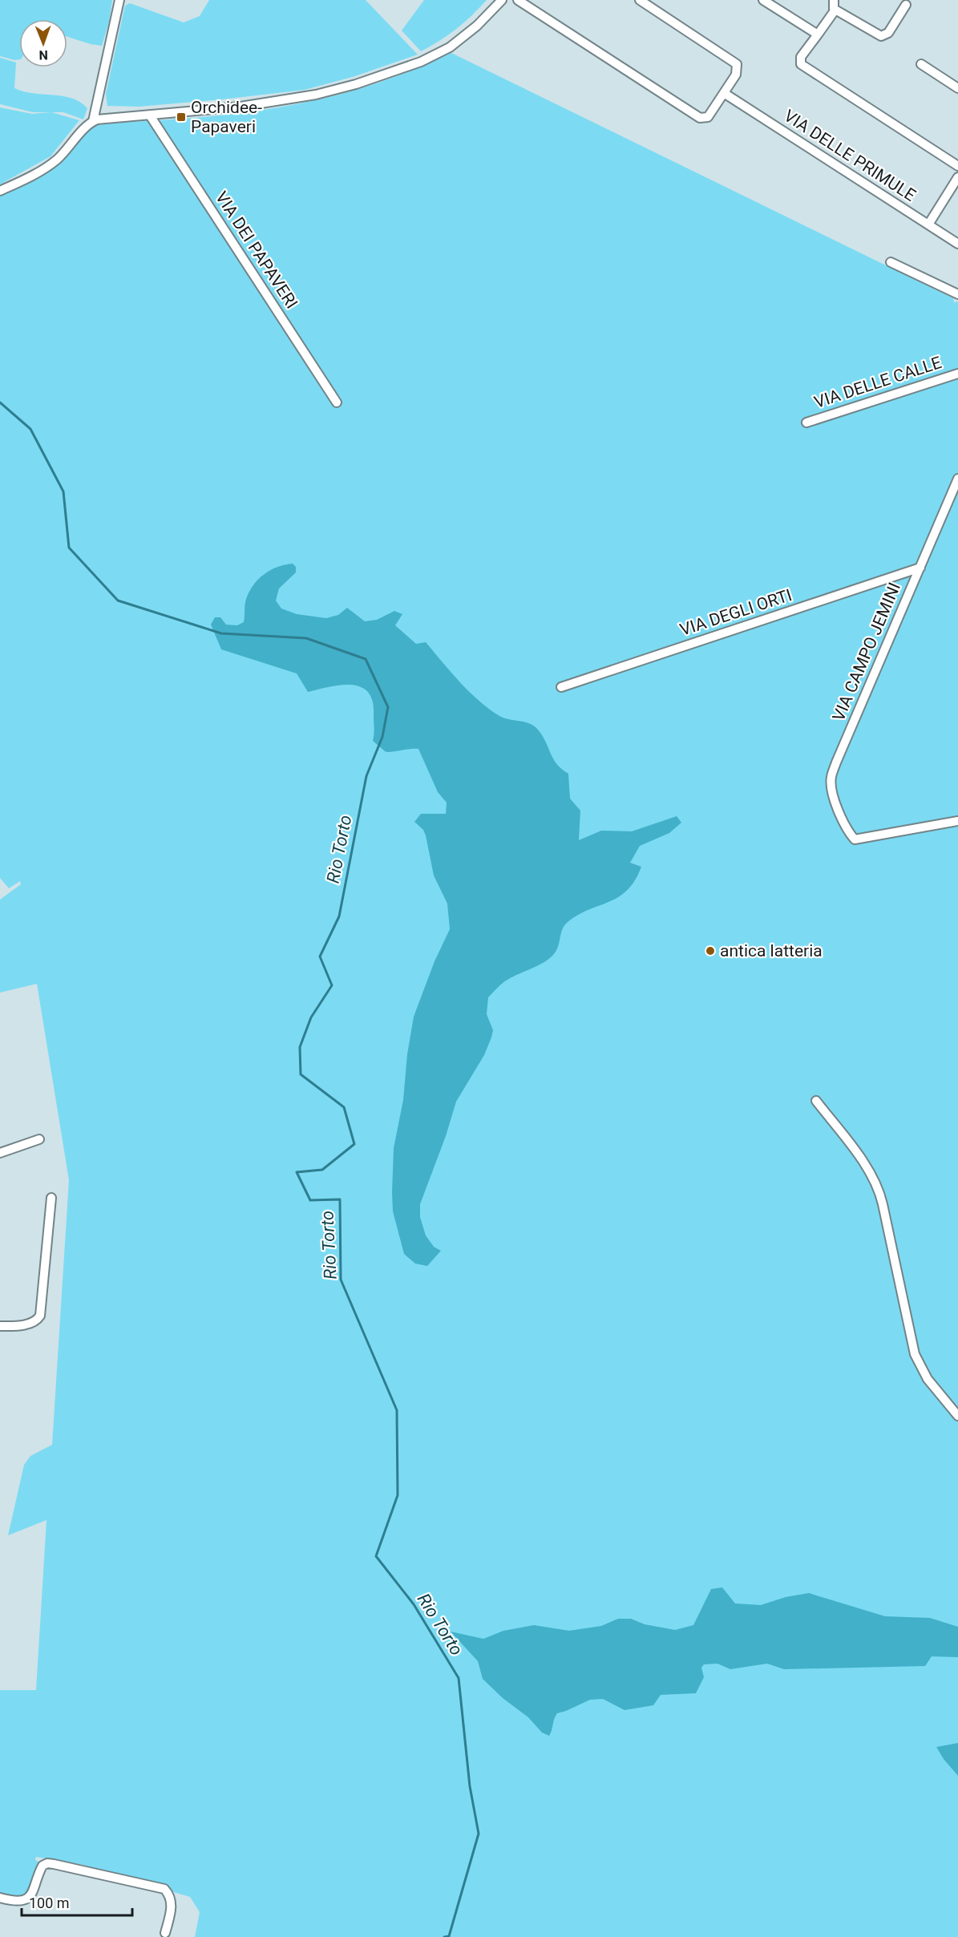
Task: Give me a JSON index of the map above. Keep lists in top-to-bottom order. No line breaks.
{"streets":{"street":["VIA DELLE PRIMULE","VIA DEI PAPAVERI","VIA DELLE CALLE","VIA DEGLI ORTI","VIA CAMPO JEMINI"]},"crossings":[["VIA DEGLI ORTI","VIA CAMPO JEMINI"]],"water":["Rio Torto"],"places":{"transit":["Orchidee- Papaveri"],"other":["antica latteria"]},"scale_bar":"100 m","north":"bottom"}
